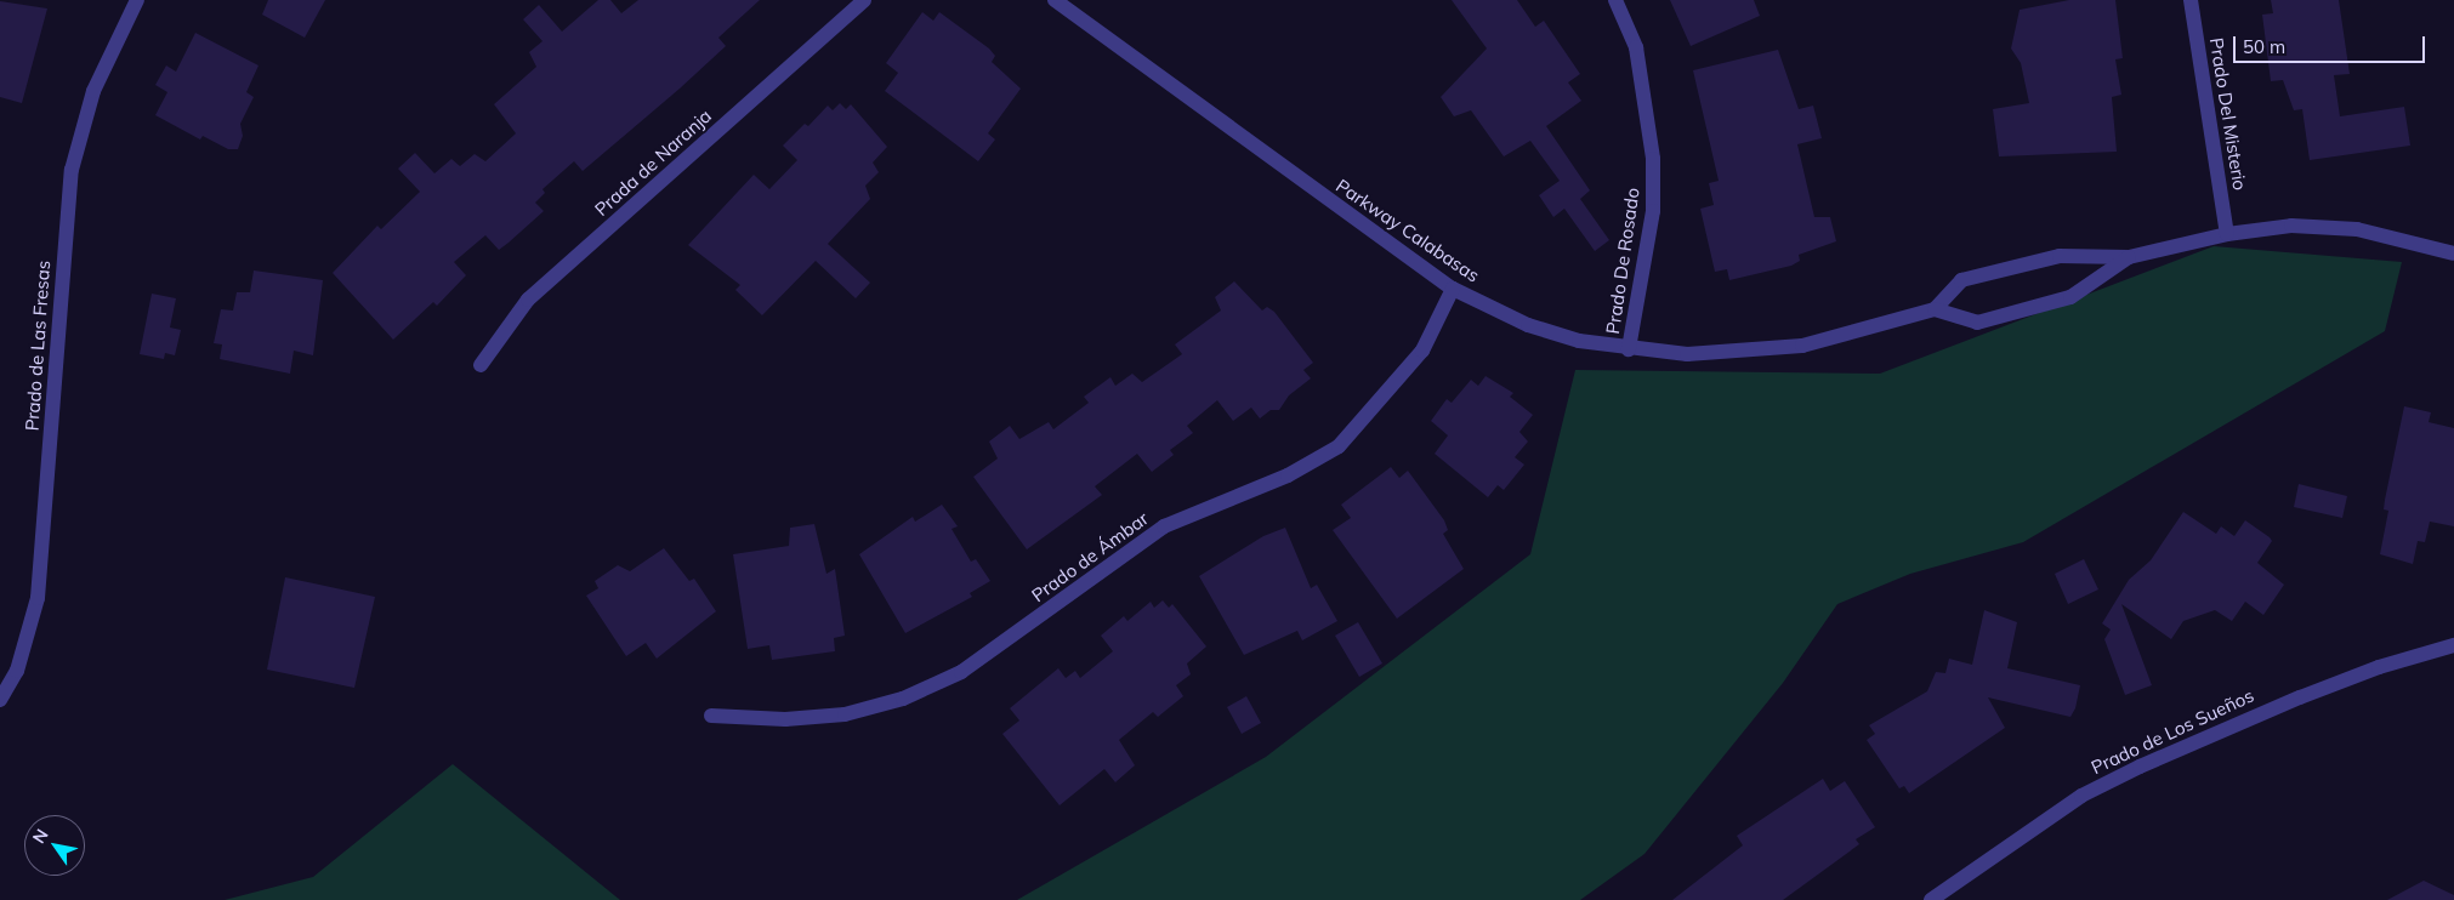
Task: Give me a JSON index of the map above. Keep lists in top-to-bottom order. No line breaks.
{"streets":{"street":["Prado Del Misterio","Prada de Naranja","Parkway Calabasas","Prado De Rosado","Prado de Las Fresas","Prado de Ámbar","Prado de Los Sueños"]},"crossings":[["Parkway Calabasas","Prado De Rosado"],["Parkway Calabasas","Prado de Ámbar"]],"scale_bar":"50 m","north":"top left"}
